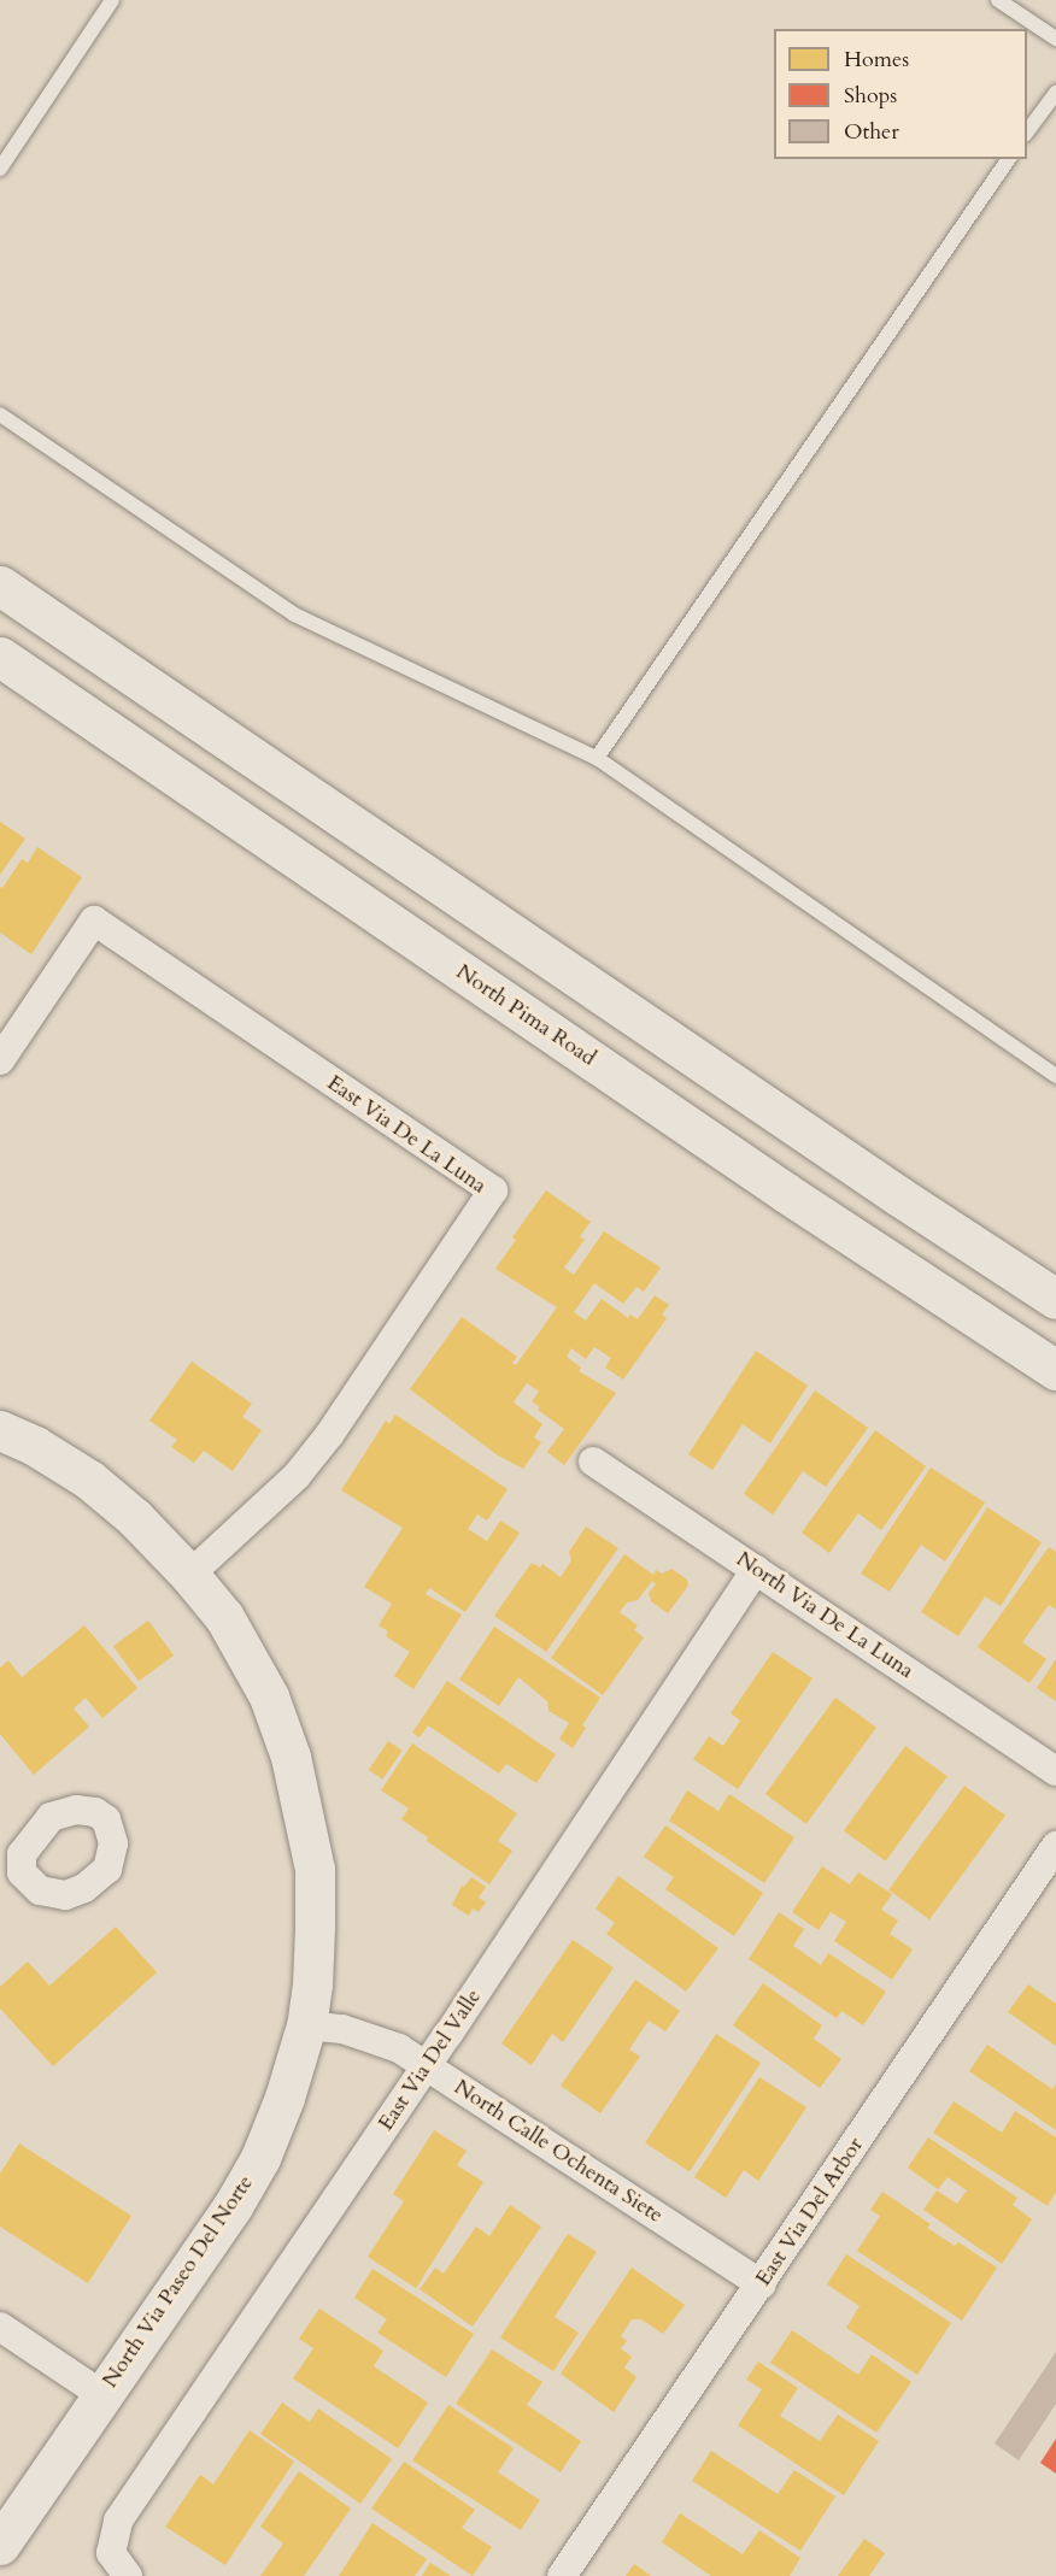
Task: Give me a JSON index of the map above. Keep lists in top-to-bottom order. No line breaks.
{"streets":{"main road":["North Pima Road","North Via Paseo Del Norte"],"street":["East Via De La Luna","North Via De La Luna","East Via Del Valle","North Calle Ochenta Siete","East Via Del Arbor"]},"crossings":[["East Via De La Luna","North Via Paseo Del Norte"],["North Via De La Luna","East Via Del Valle"],["East Via Del Valle","North Calle Ochenta Siete"],["North Calle Ochenta Siete","East Via Del Arbor"],["North Calle Ochenta Siete","North Via Paseo Del Norte"]],"legend":["Homes","Shops","Other"]}
